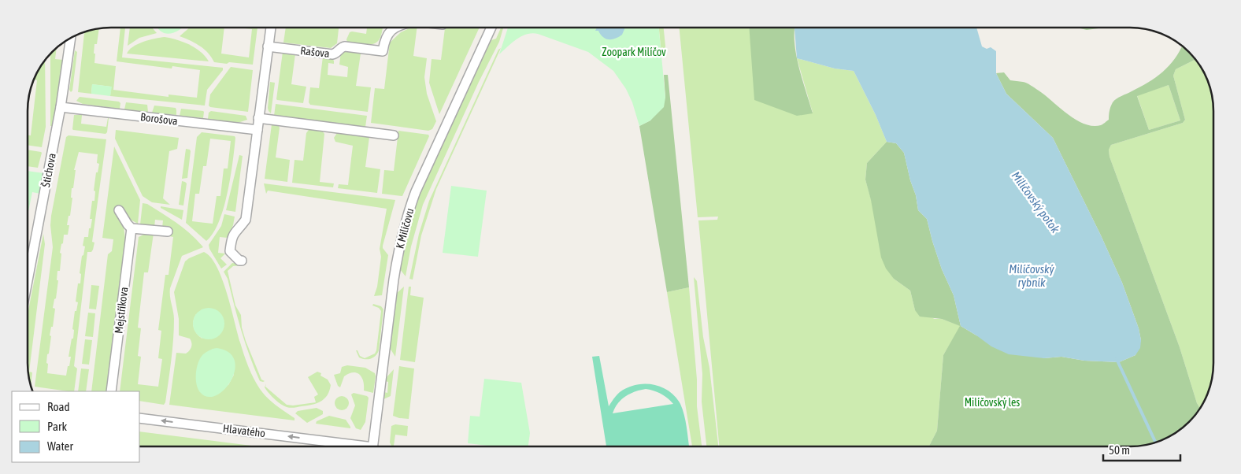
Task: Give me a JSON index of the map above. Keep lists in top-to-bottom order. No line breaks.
{"streets":{"street":["Rašova","Borošova","Štichova","K Milíčovu","Mejstříkova","Hlavatého"]},"crossings":[["Borošova","Štichova"]],"one_way":["Hlavatého"],"water":["Milíčovský potok","Milíčovský rybník"],"parks":["Zoopark Milíčov","Milíčovský les"],"legend":["Road","Park","Water"],"scale_bar":"50 m"}
